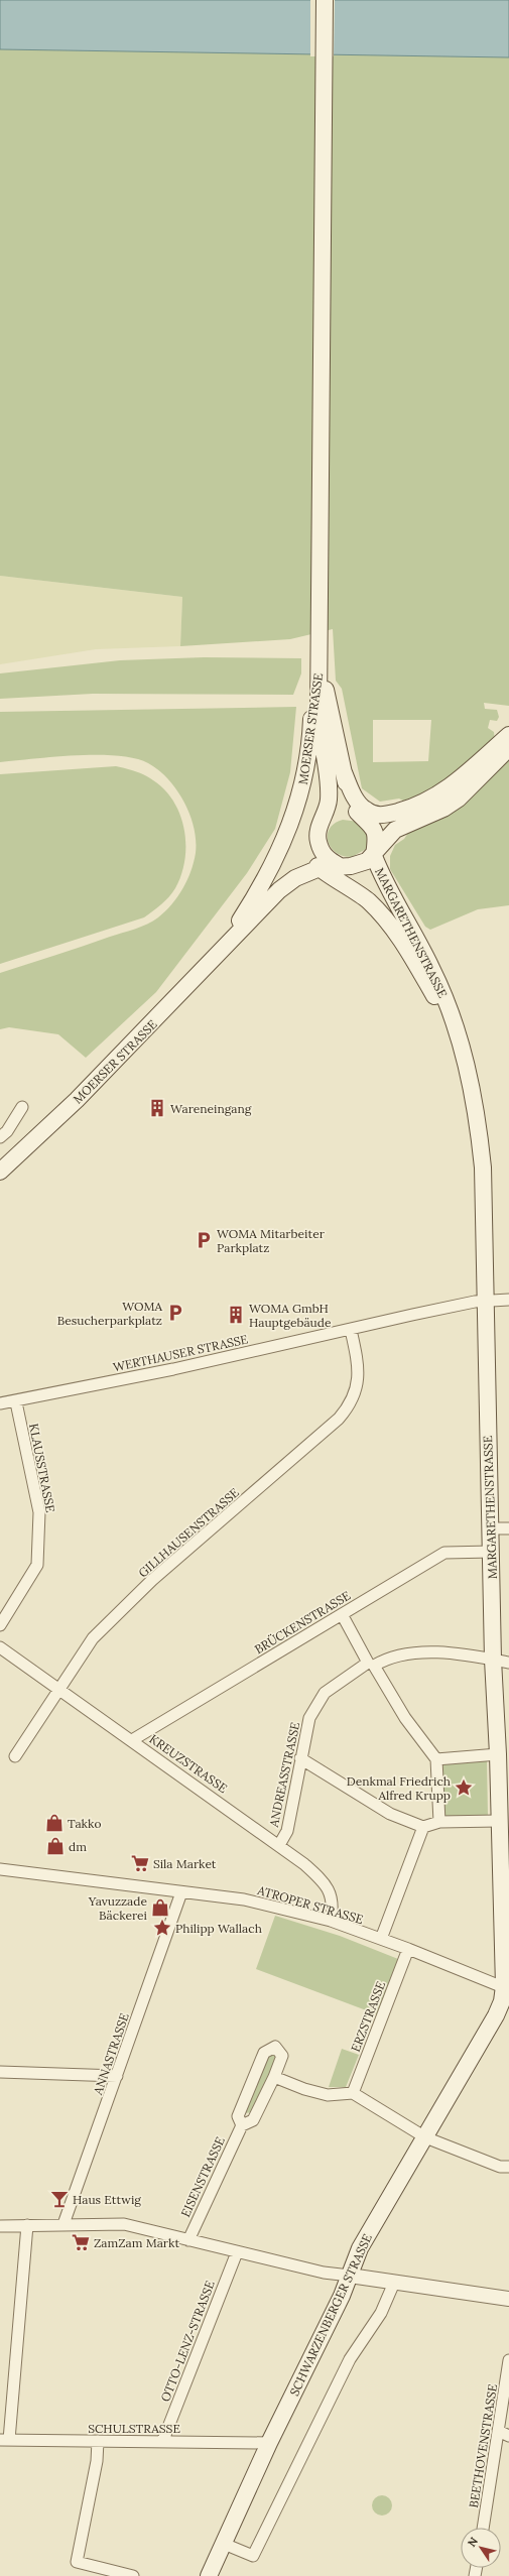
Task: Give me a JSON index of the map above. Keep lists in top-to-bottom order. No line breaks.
{"streets":{"main road":["MOERSER STRASSE","MARGARETHENSTRASSE","SCHWARZENBERGER STRASSE"],"street":["WERTHAUSER STRASSE","KLAUSSTRASSE","GILLHAUSENSTRASSE","BRÜCKENSTRASSE","KREUZSTRASSE","ANDREASSTRASSE","ATROPER STRASSE","ERZSTRASSE","ANNASTRASSE","EISENSTRASSE","OTTO-LENZ-STRASSE","SCHULSTRASSE","BEETHOVENSTRASSE"]},"crossings":[["MOERSER STRASSE","MARGARETHENSTRASSE"],["MARGARETHENSTRASSE","WERTHAUSER STRASSE"],["MARGARETHENSTRASSE","BRÜCKENSTRASSE"],["MARGARETHENSTRASSE","ANDREASSTRASSE"],["MARGARETHENSTRASSE","ATROPER STRASSE"],["MARGARETHENSTRASSE","SCHWARZENBERGER STRASSE"],["WERTHAUSER STRASSE","KLAUSSTRASSE"],["WERTHAUSER STRASSE","GILLHAUSENSTRASSE"],["GILLHAUSENSTRASSE","KREUZSTRASSE"],["BRÜCKENSTRASSE","KREUZSTRASSE"],["KREUZSTRASSE","ANDREASSTRASSE"],["KREUZSTRASSE","ATROPER STRASSE"],["ATROPER STRASSE","ERZSTRASSE"],["ATROPER STRASSE","ANNASTRASSE"],["ATROPER STRASSE","SCHWARZENBERGER STRASSE"],["SCHWARZENBERGER STRASSE","SCHULSTRASSE"],["OTTO-LENZ-STRASSE","SCHULSTRASSE"]],"places":{"building":["Wareneingang","WOMA GmbH Hauptgebäude"],"parking":["WOMA Mitarbeiter Parkplatz","WOMA Besucherparkplatz"],"place":["Denkmal Friedrich Alfred Krupp","Philipp Wallach"],"shop":["Takko","dm","Yavuzzade Bäckerei"],"supermarket":["Sila Market","ZamZam Markt"],"bar":["Haus Ettwig"]},"north":"top left"}
